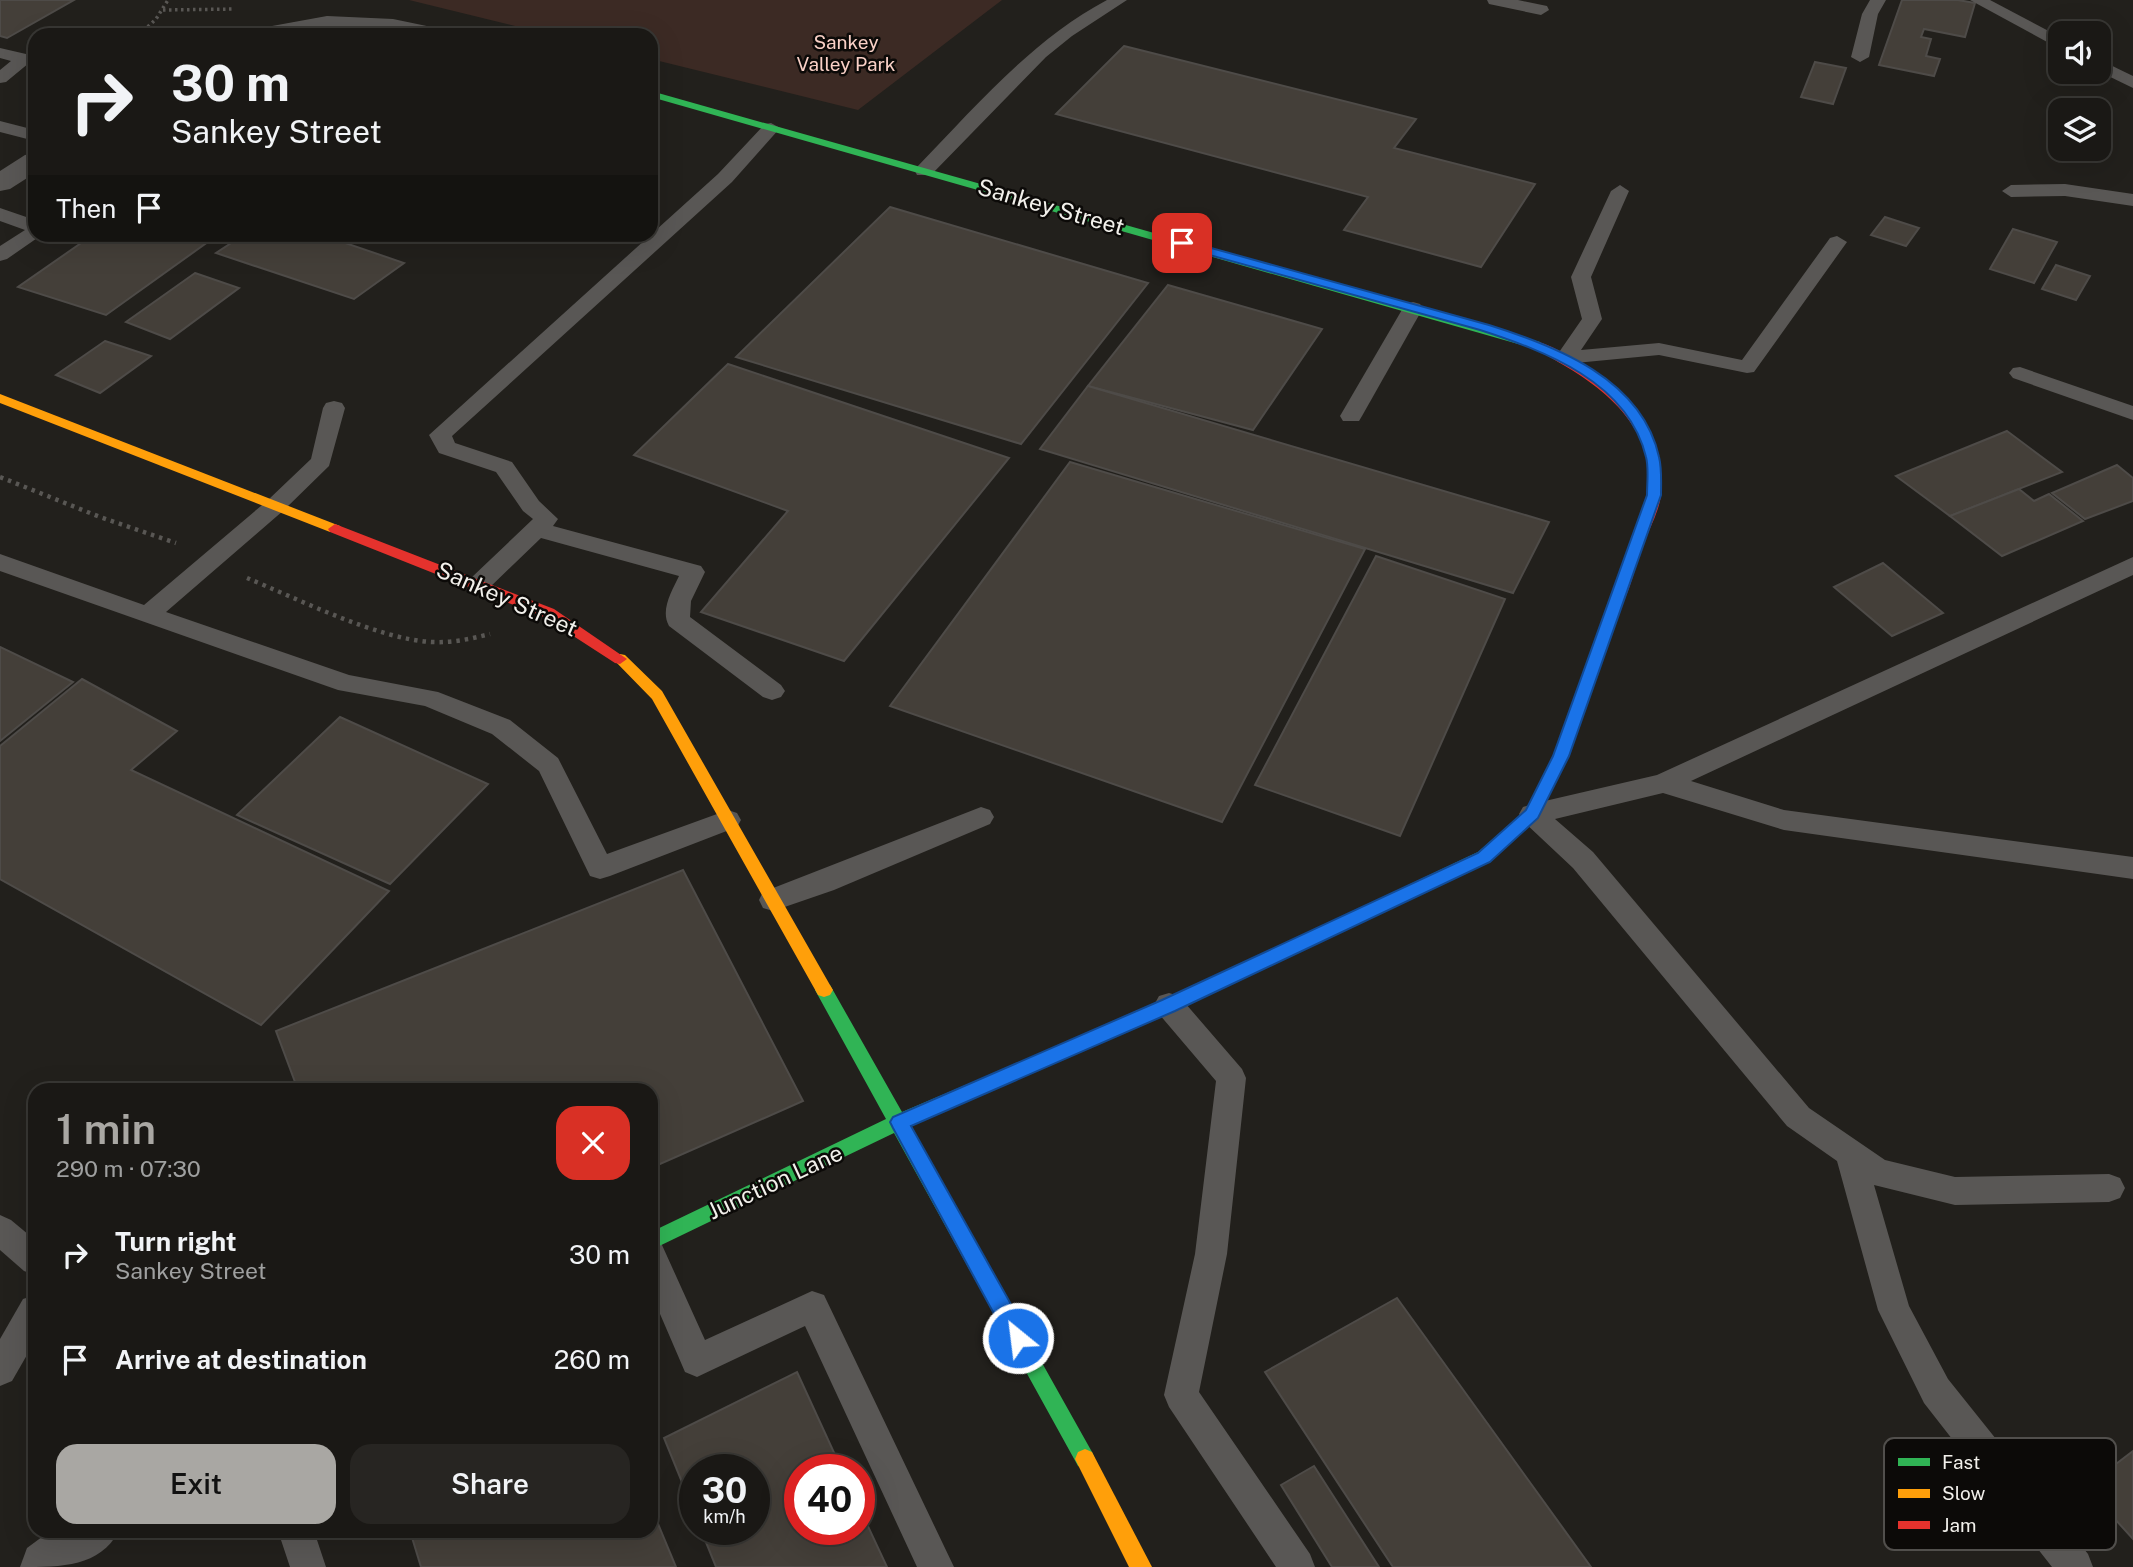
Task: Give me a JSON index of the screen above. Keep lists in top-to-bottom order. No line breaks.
{"streets":{"street":["Sankey Street","Junction Lane"]},"crossings":[["Sankey Street","Junction Lane"]],"parks":["Sankey Valley Park"],"legend":["Fast","Slow","Jam"],"page":{"turn":["30 m","Sankey Street"],"then":"Then","heading":["1 min","290 m · 07:30"],"list":[{"name":"Turn right","note":"Sankey Street","value":"30 m"},{"name":"Arrive at destination","value":"260 m"}],"buttons":["Exit","Share"],"speed":"30 km/h","limit":"40"}}
